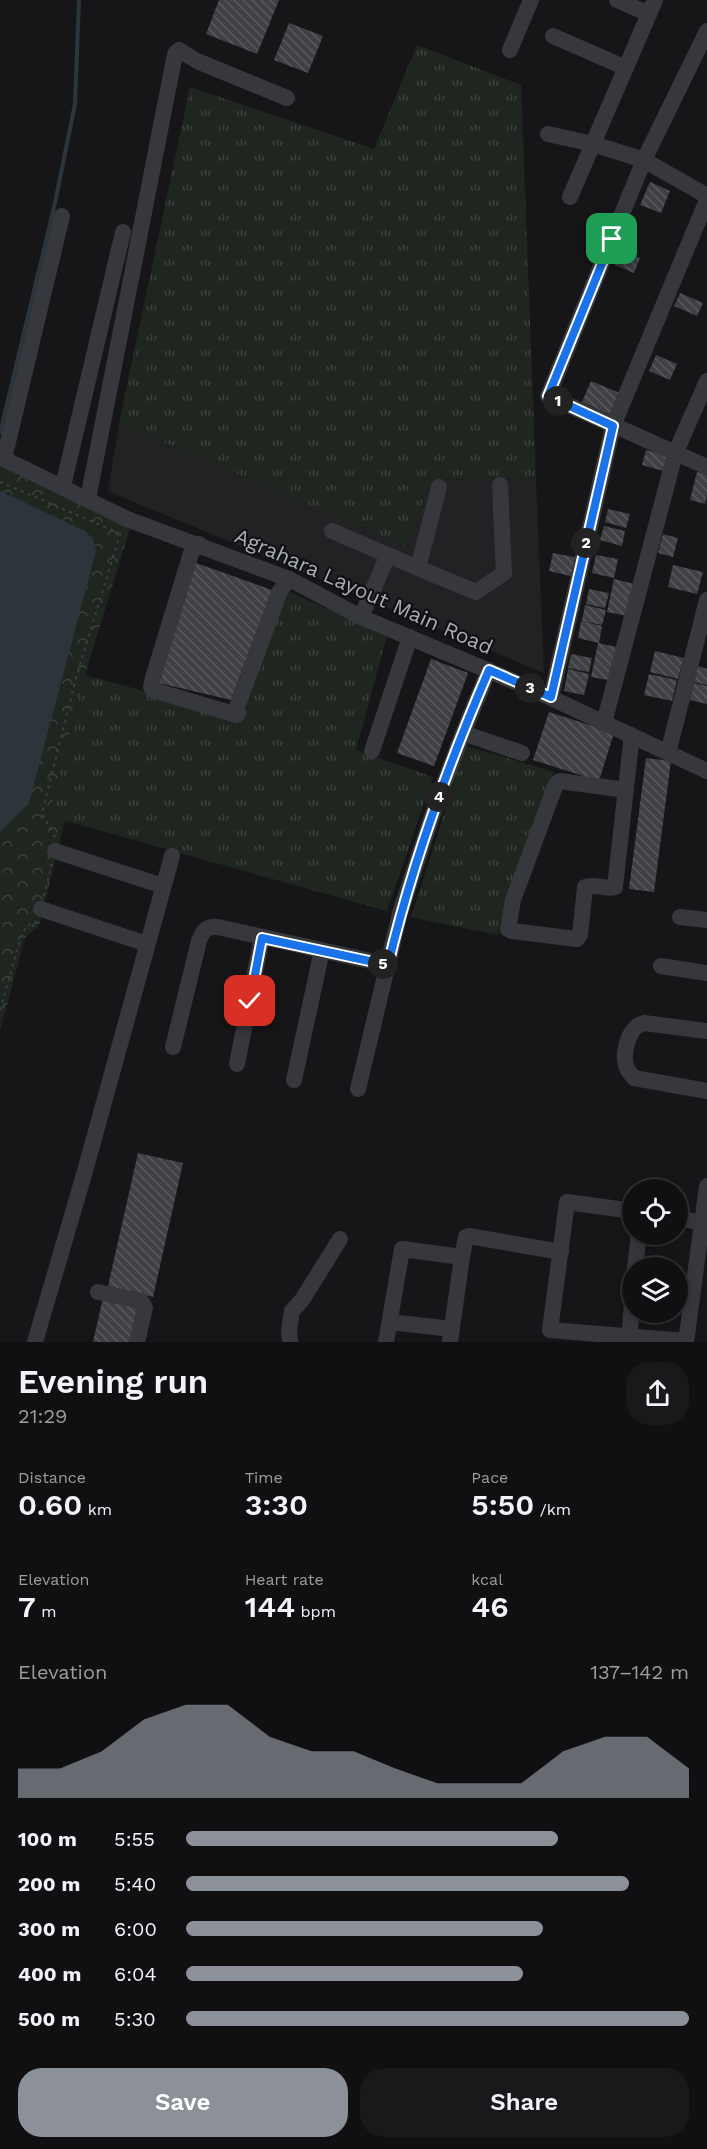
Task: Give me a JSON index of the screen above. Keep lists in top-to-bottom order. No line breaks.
{"streets":{"street":["Agrahara Layout Main Road"]},"page":{"pins":["1","2","3","4","5"],"heading":["Evening run","21:29"],"stats":[["Distance","0.60 km"],["Time","3:30"],["Pace","5:50 /km"],["Elevation","7 m"],["Heart rate","144 bpm"],["kcal","46"]],"chart":["Elevation","137–142 m"],"list":[{"name":"100 m","note":"5:55"},{"name":"200 m","note":"5:40"},{"name":"300 m","note":"6:00"},{"name":"400 m","note":"6:04"},{"name":"500 m","note":"5:30"}],"buttons":["Save","Share"]}}
